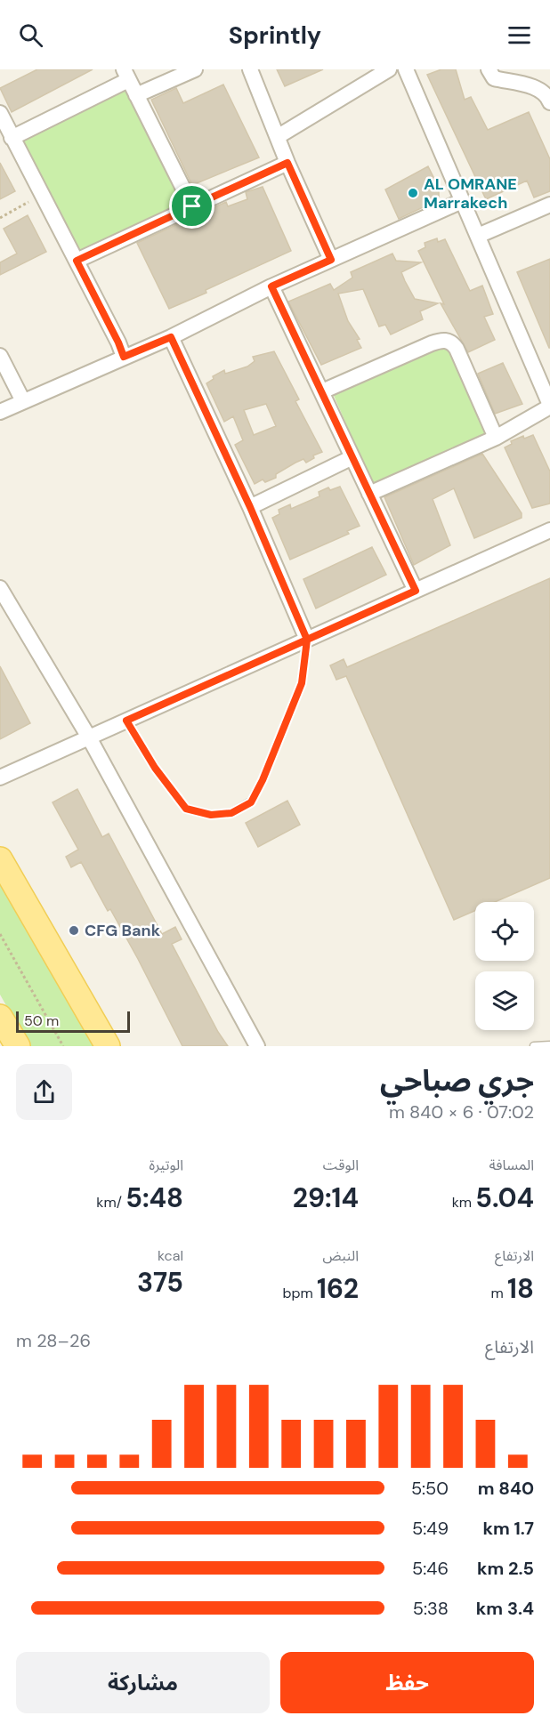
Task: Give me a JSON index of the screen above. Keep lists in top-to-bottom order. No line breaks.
{"places":["AL OMRANE Marrakech","CFG Bank"],"scale_bar":"50 m","page":{"header":"Sprintly","scale":"50 m","heading":["جري صباحي","07:02 · 6 × 840 m"],"stats":[["المسافة","5.04 km"],["الوقت","29:14"],["الوتيرة","5:48 /km"],["الارتفاع","18 m"],["النبض","162 bpm"],["kcal","375"]],"chart":["الارتفاع","26–28 m"],"list":[{"name":"840 m","note":"5:50"},{"name":"1.7 km","note":"5:49"},{"name":"2.5 km","note":"5:46"},{"name":"3.4 km","note":"5:38"}],"buttons":["حفظ","مشاركة"]}}
